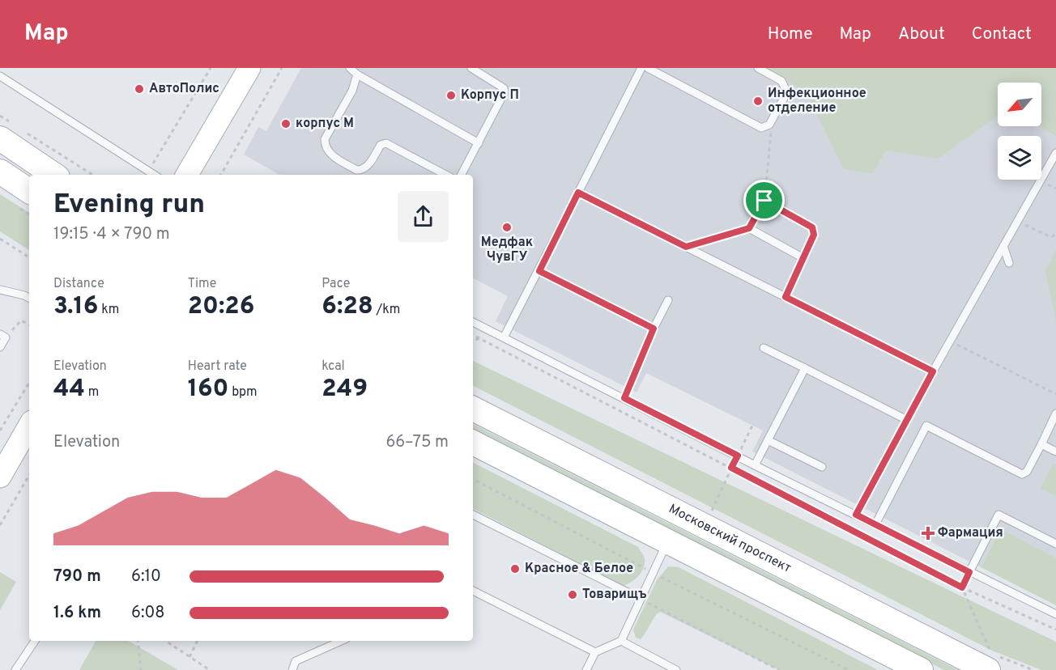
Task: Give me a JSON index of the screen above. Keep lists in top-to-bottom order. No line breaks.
{"streets":{"main road":["Московский проспект"]},"places":{"other":["АвтоПолис","Корпус П","Инфекционное отделение","корпус М","Медфак ЧувГУ","Красное & Белое","Товарищъ"],"health":["Фармация"]},"north":"bottom left","page":{"header":"Map","nav":["Home","Map","About","Contact"],"heading":["Evening run","19:15 · 4 × 790 m"],"stats":[["Distance","3.16 km"],["Time","20:26"],["Pace","6:28 /km"],["Elevation","44 m"],["Heart rate","160 bpm"],["kcal","249"]],"chart":["Elevation","66–75 m"],"list":[{"name":"790 m","note":"6:10"},{"name":"1.6 km","note":"6:08"}]}}
